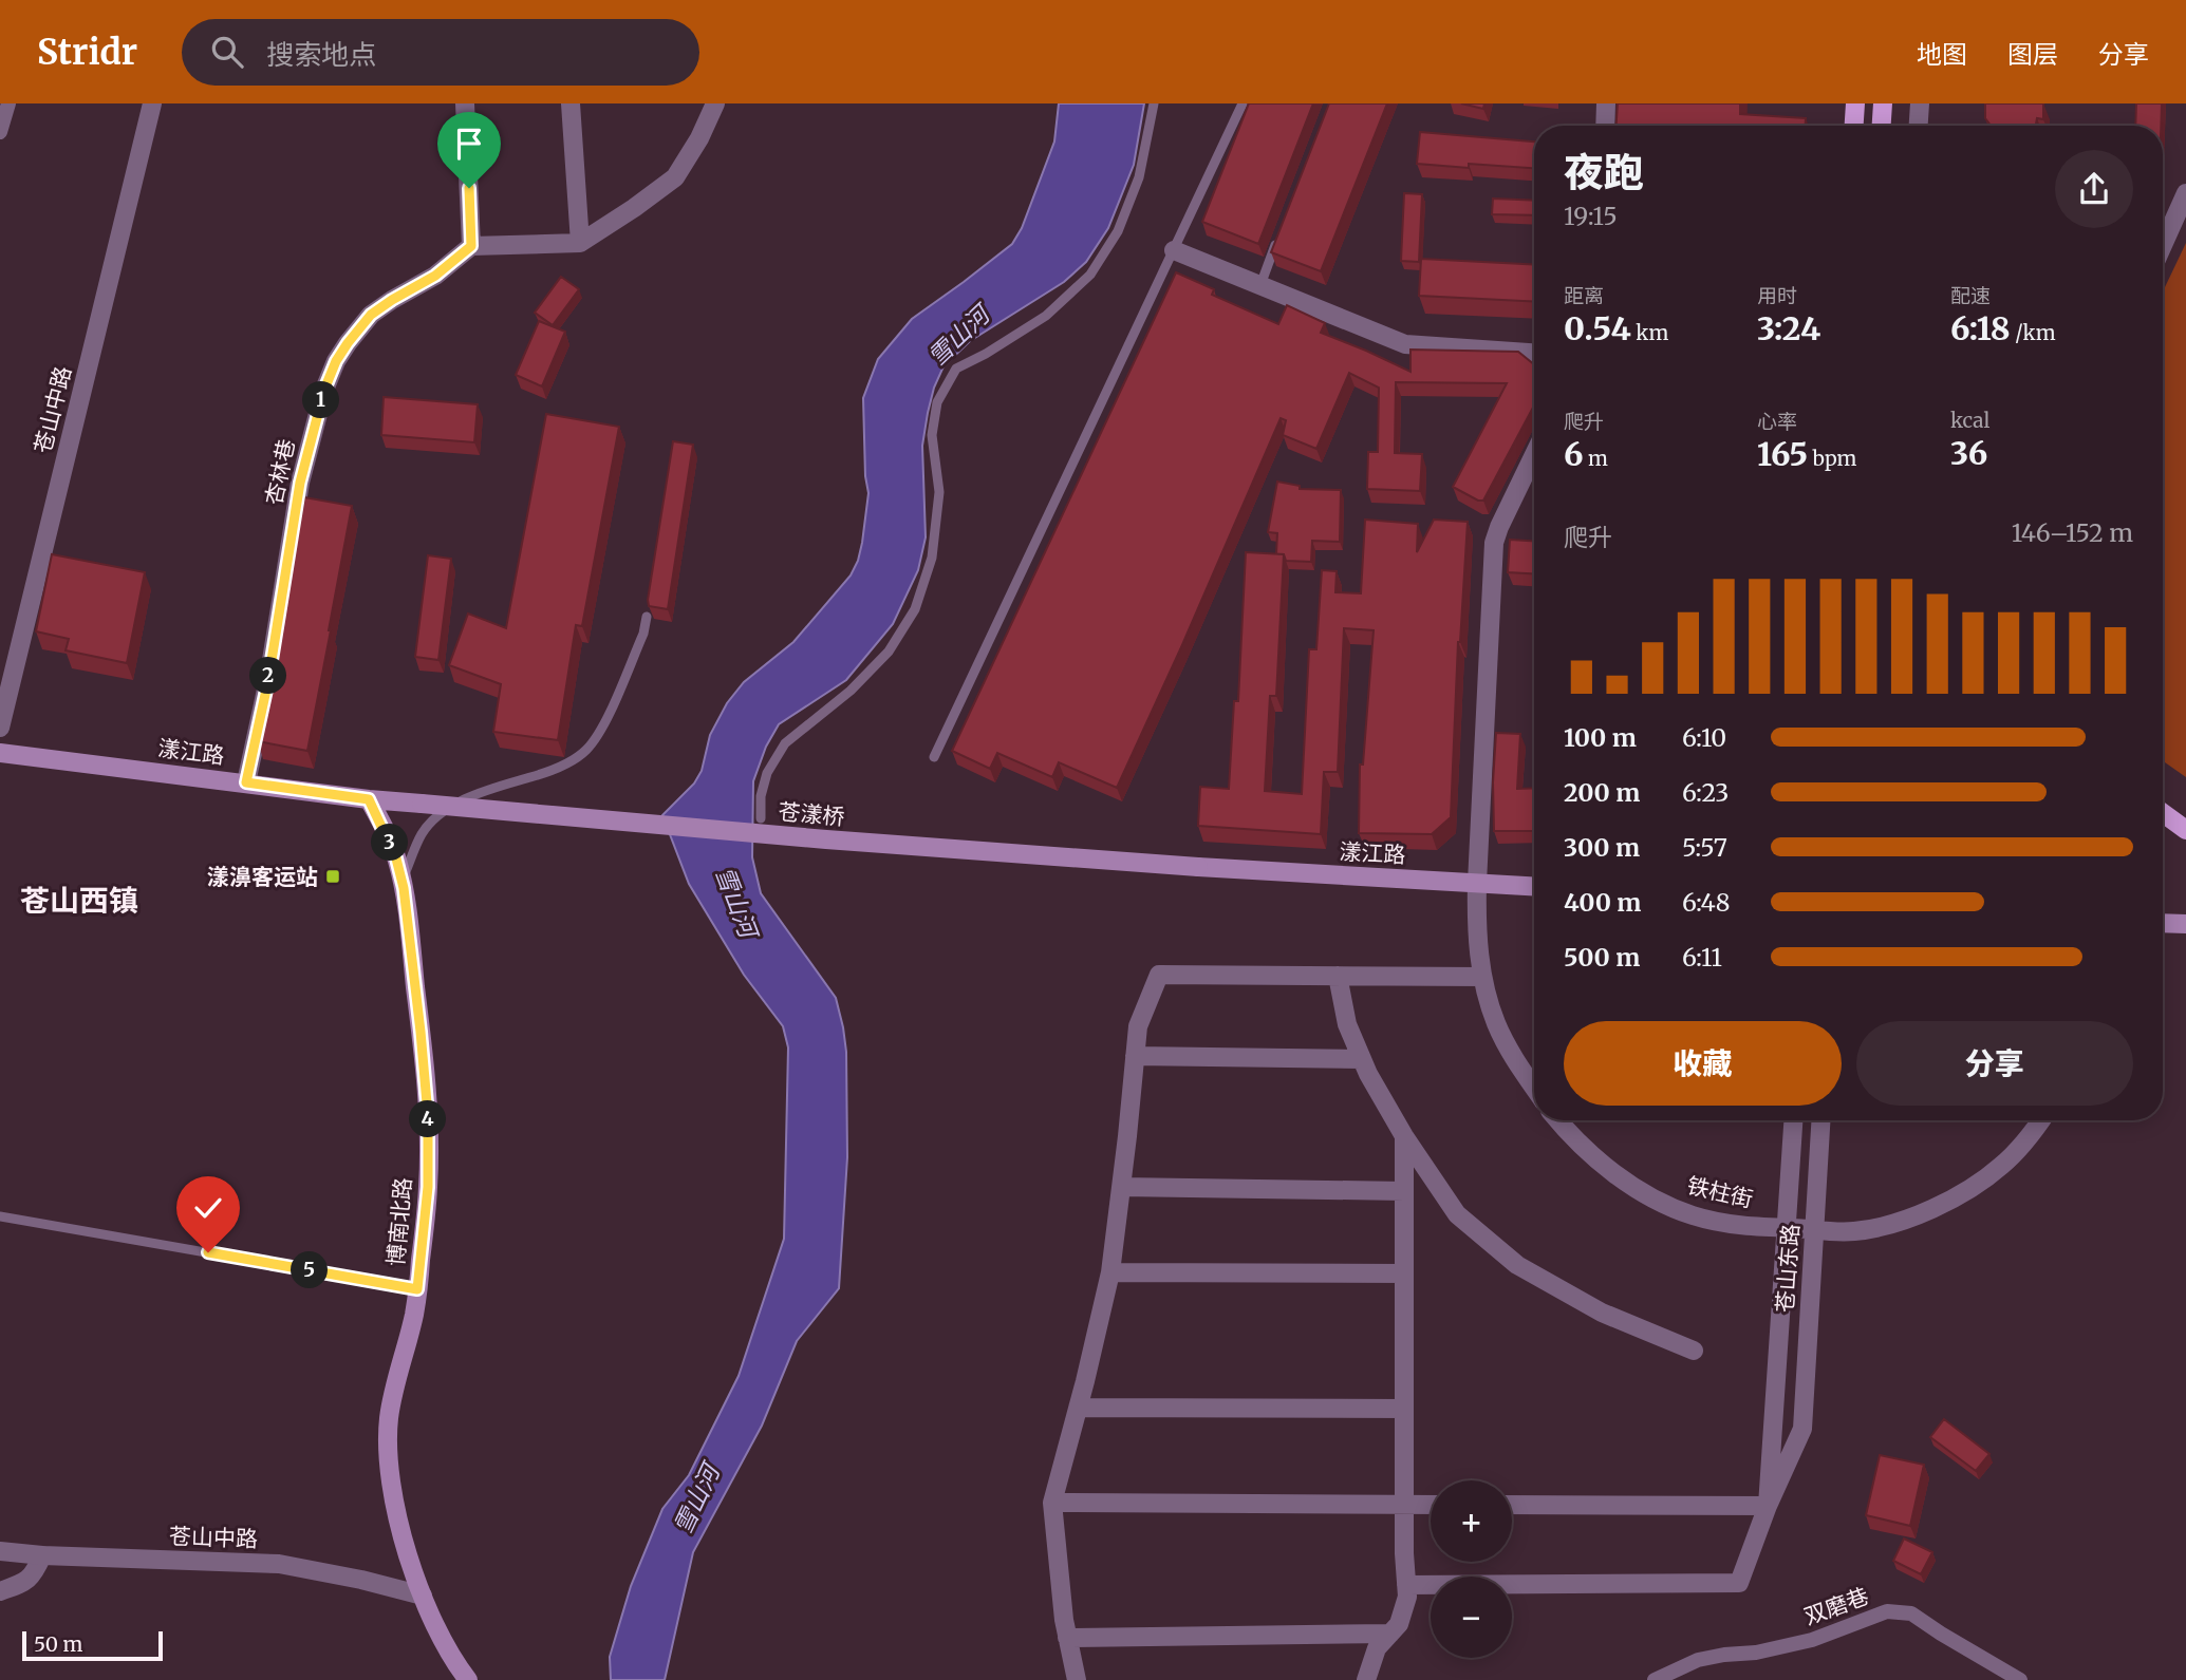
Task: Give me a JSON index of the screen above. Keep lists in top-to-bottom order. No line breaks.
{"streets":{"main road":["漾江路","苍漾桥","博南北路"],"street":["苍山中路","杏林巷","铁柱街","苍山东路","双磨巷"]},"crossings":[["苍山中路","博南北路"],["杏林巷","漾江路"],["漾江路","苍漾桥"],["漾江路","博南北路"],["铁柱街","苍山东路"]],"districts":["苍山西镇"],"water":["雪山河"],"places":{"transit":["漾濞客运站"]},"scale_bar":"50 m","page":{"header":"Stridr","search":"搜索地点","nav":["地图","图层","分享"],"heading":["夜跑","19:15"],"stats":[["距离","0.54 km"],["用时","3:24"],["配速","6:18 /km"],["爬升","6 m"],["心率","165 bpm"],["kcal","36"]],"pins":["1","2","3","4","5"],"chart":["爬升","146–152 m"],"list":[{"name":"100 m","note":"6:10"},{"name":"200 m","note":"6:23"},{"name":"300 m","note":"5:57"},{"name":"400 m","note":"6:48"},{"name":"500 m","note":"6:11"}],"buttons":["收藏","分享"],"map_buttons":["+","−"],"scale":"50 m"}}
